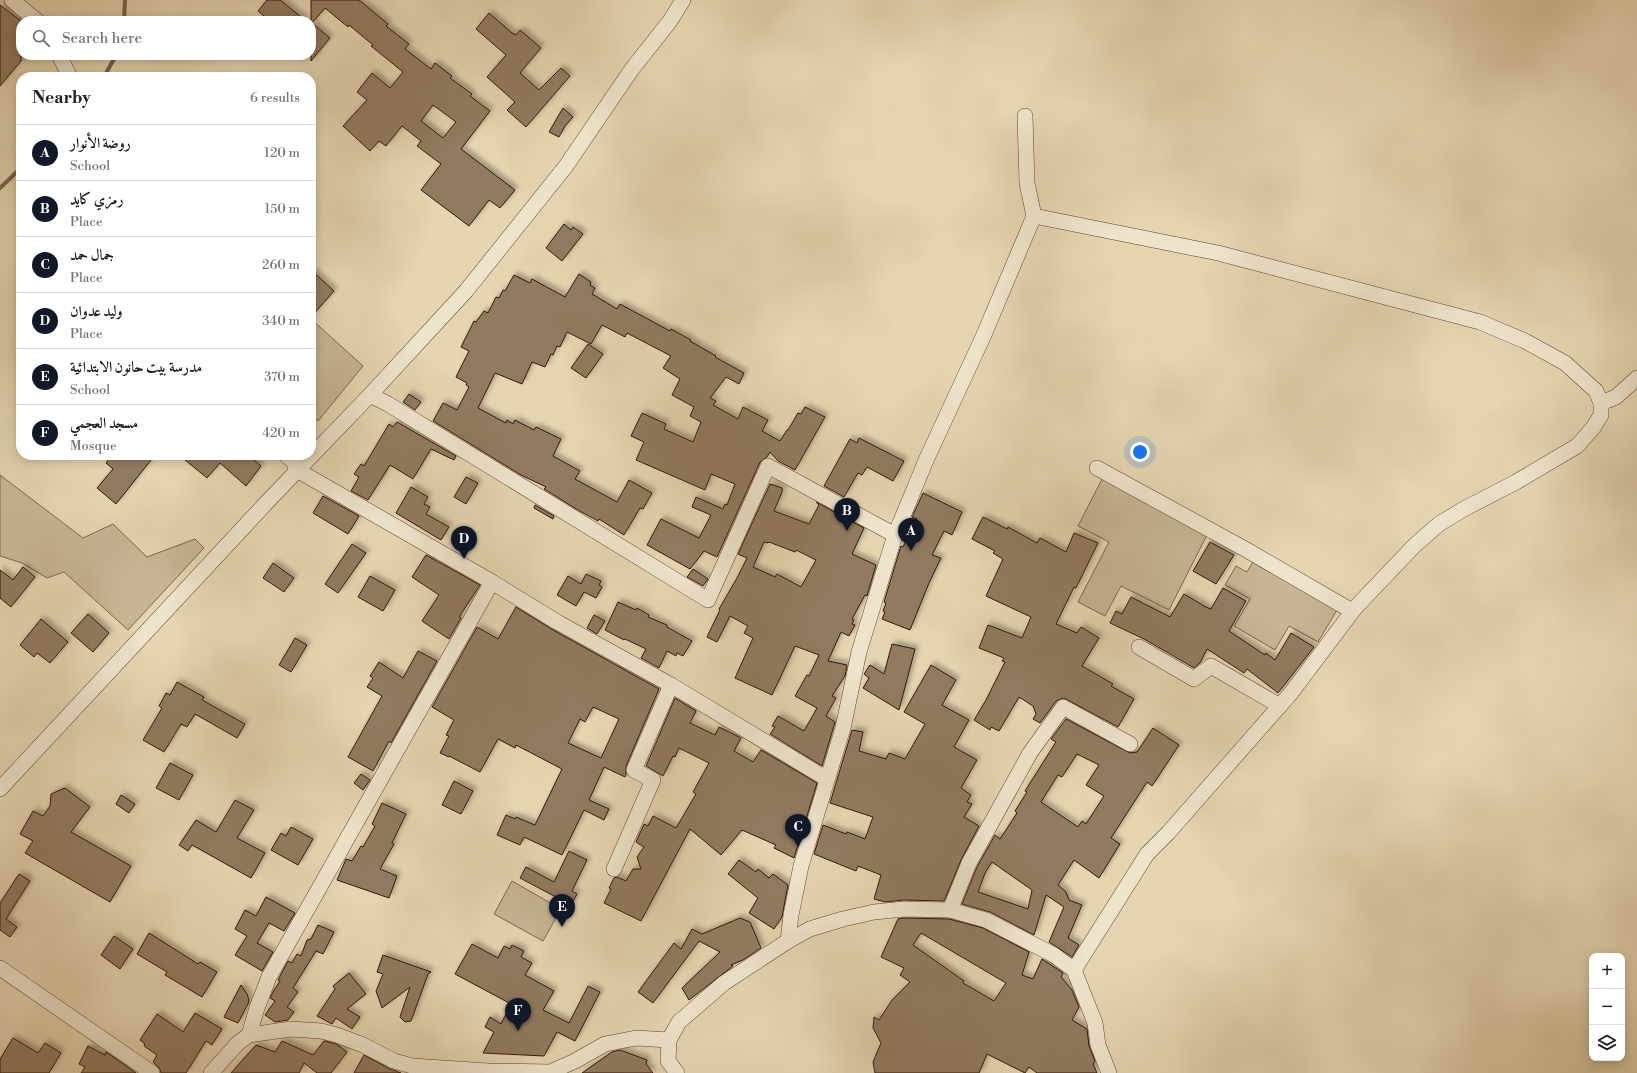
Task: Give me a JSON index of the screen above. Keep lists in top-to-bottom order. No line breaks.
{"page":{"search":"Search here","heading":["Nearby","6 results"],"list":[{"mark":"A","name":"روضة الأنوار","note":"School","value":"120 m"},{"mark":"B","name":"رمزي كايد","note":"Place","value":"150 m"},{"mark":"C","name":"جمال حمد","note":"Place","value":"260 m"},{"mark":"D","name":"وليد عدوان","note":"Place","value":"340 m"},{"mark":"E","name":"مدرسة بيت حانون الابتدائية","note":"School","value":"370 m"},{"mark":"F","name":"مسجد العجمي","note":"Mosque","value":"420 m"}],"pins":["B","A","D","C","E","F"],"map_buttons":["+","−"]}}
